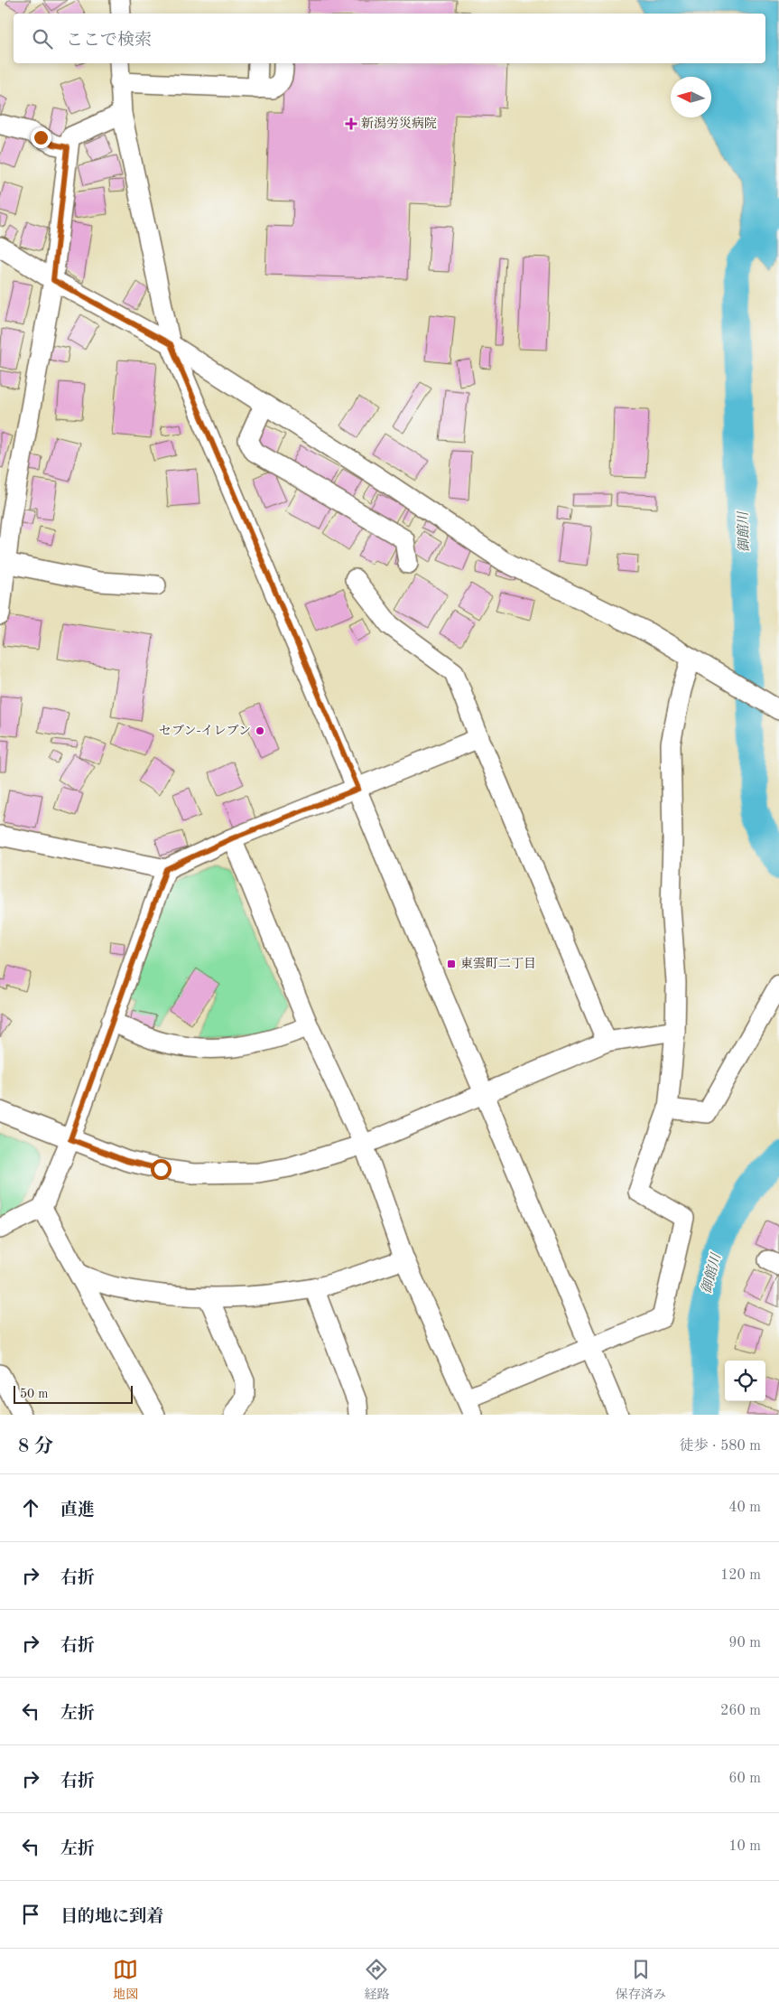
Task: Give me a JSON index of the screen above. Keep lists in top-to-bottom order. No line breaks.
{"water":["御館川"],"places":{"health":["新潟労災病院"],"other":["セブン-イレブン"],"transit":["東雲町二丁目"]},"scale_bar":"50 m","north":"left","page":{"search":"ここで検索","scale":"50 m","heading":["8 分","徒歩 · 580 m"],"list":[["直進","40 m"],["右折","120 m"],["右折","90 m"],["左折","260 m"],["右折","60 m"],["左折","10 m"],"目的地に到着"],"nav":["地図","経路","保存済み"]}}
